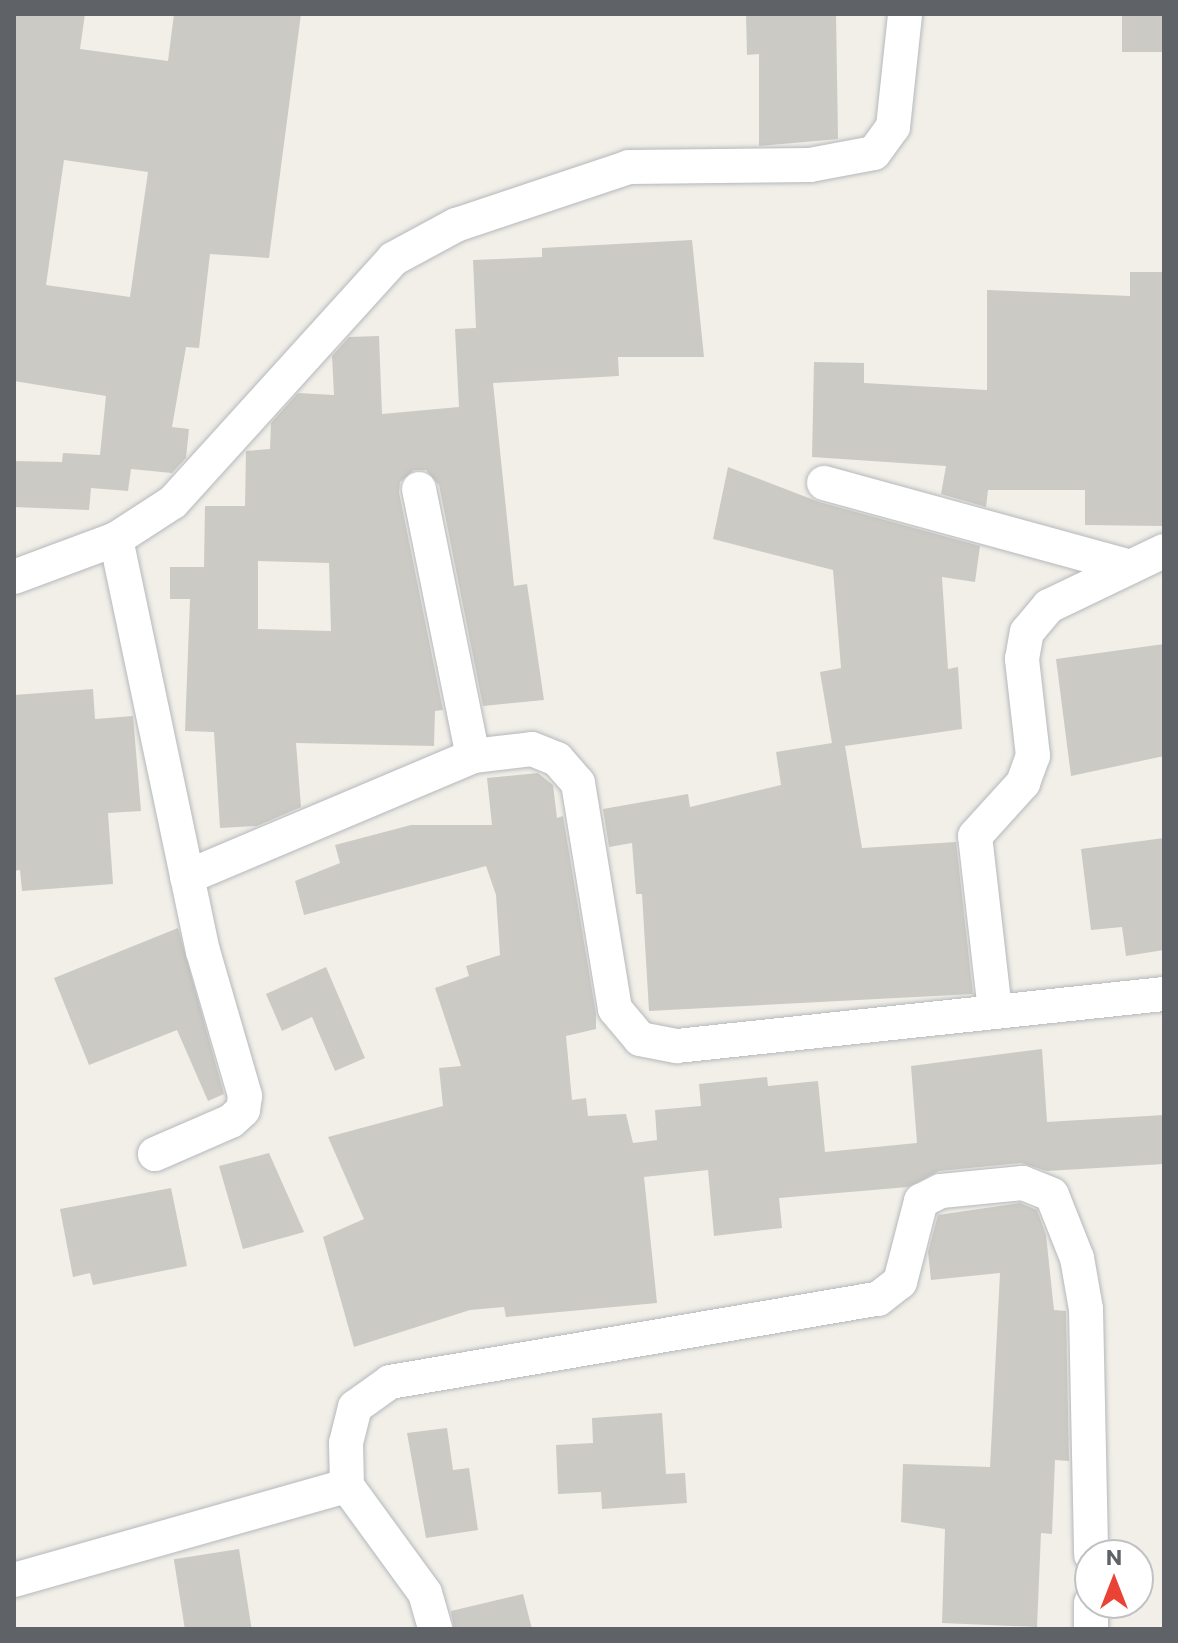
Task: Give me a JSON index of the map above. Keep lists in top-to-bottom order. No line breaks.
{"north":"top"}
